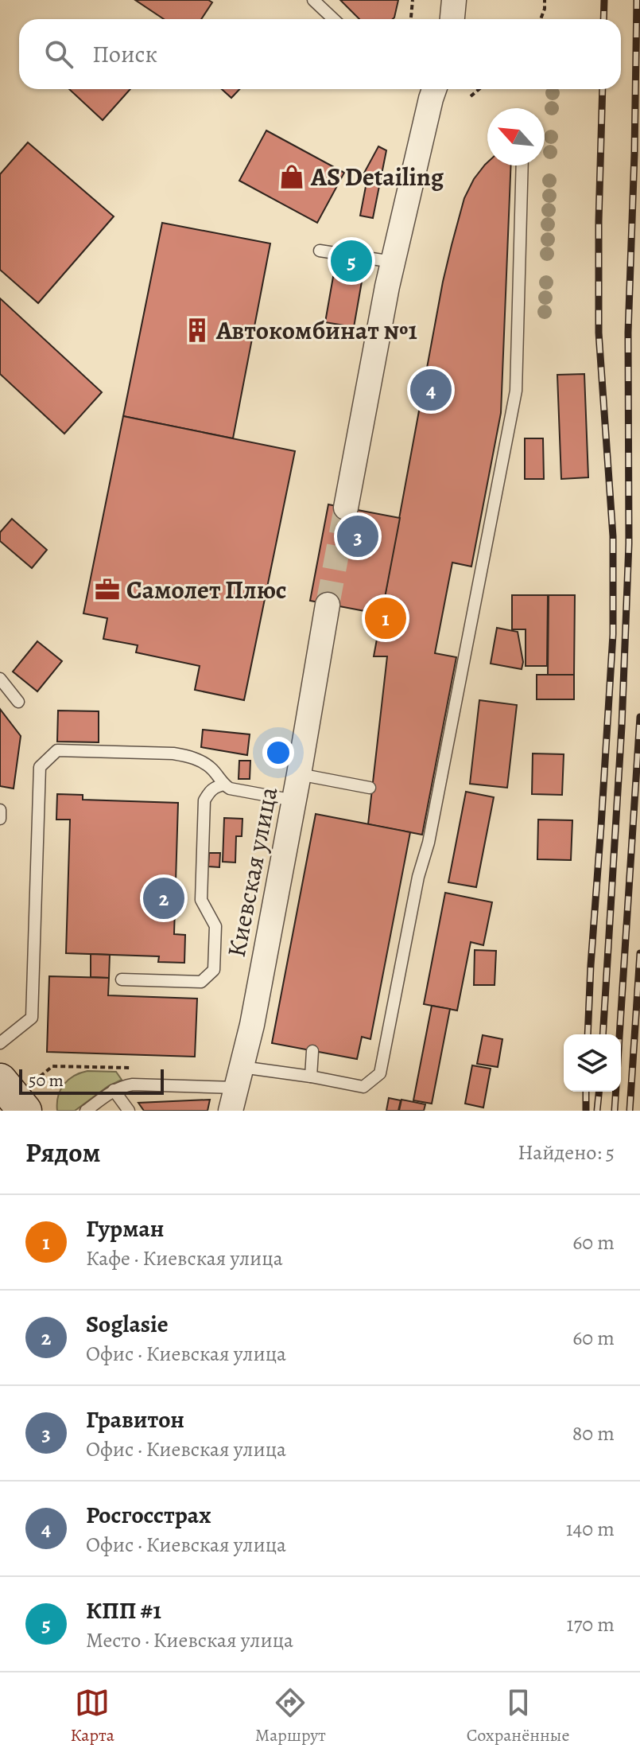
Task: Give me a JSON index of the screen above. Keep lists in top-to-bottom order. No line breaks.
{"streets":{"street":["Киевская улица"]},"places":{"shop":["AS Detailing"],"building":["Автокомбинат №1"],"office":["Самолет Плюс"]},"scale_bar":"50 m","north":"top left","page":{"search":"Поиск","pins":["5","4","3","1","2"],"scale":"50 m","heading":["Рядом","Найдено: 5"],"list":[{"mark":"1","name":"Гурман","note":"Кафе · Киевская улица","value":"60 m"},{"mark":"2","name":"Soglasie","note":"Офис · Киевская улица","value":"60 m"},{"mark":"3","name":"Гравитон","note":"Офис · Киевская улица","value":"80 m"},{"mark":"4","name":"Росгосстрах","note":"Офис · Киевская улица","value":"140 m"},{"mark":"5","name":"КПП #1","note":"Место · Киевская улица","value":"170 m"}],"nav":["Карта","Маршрут","Сохранённые"]}}
